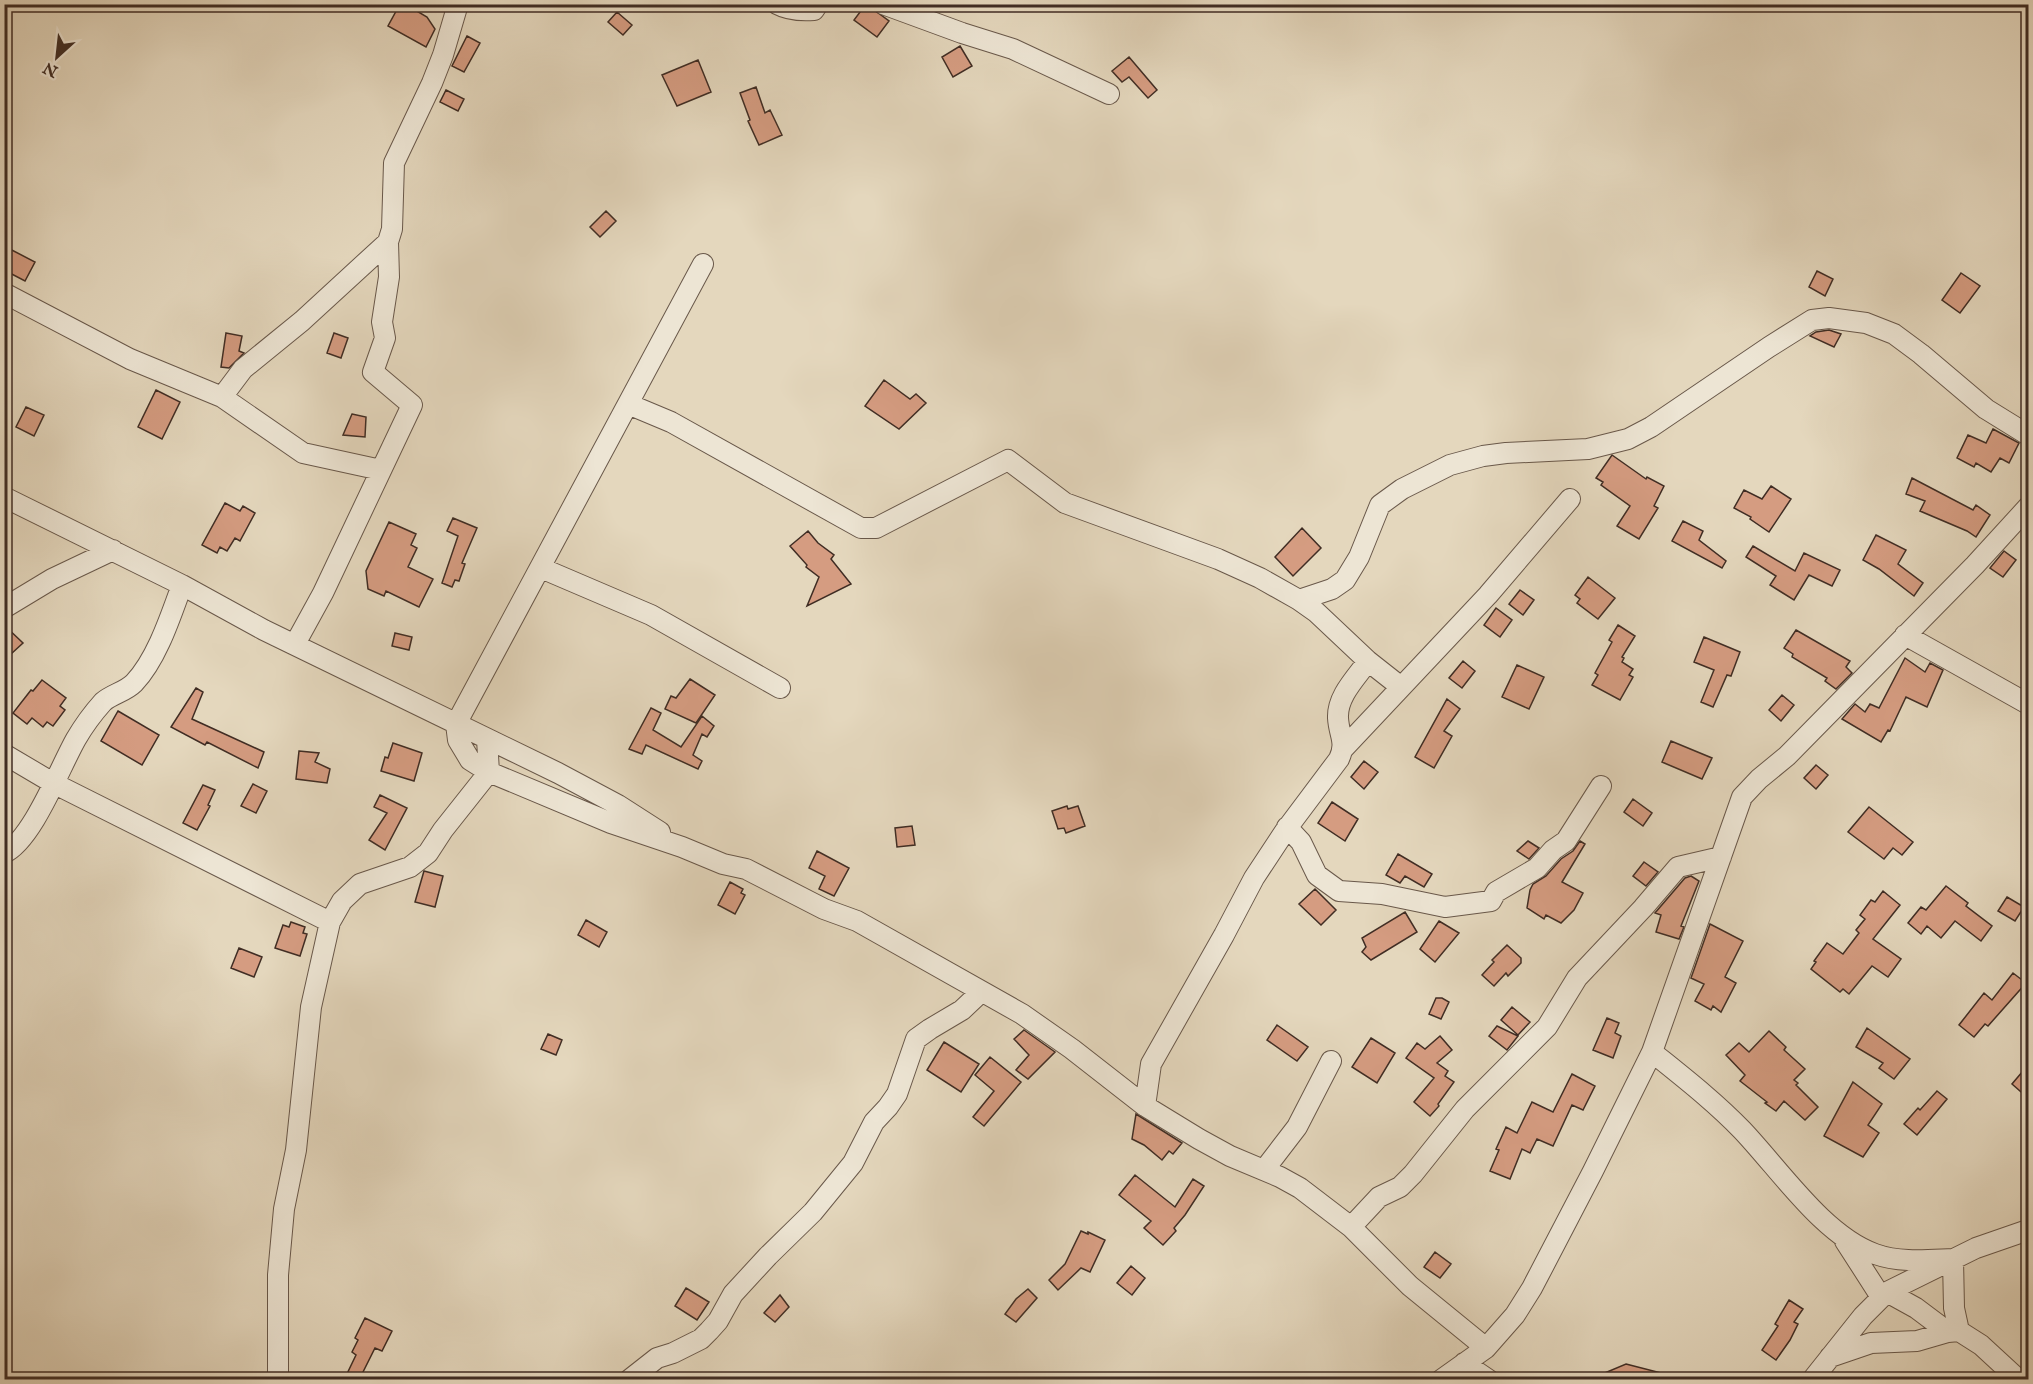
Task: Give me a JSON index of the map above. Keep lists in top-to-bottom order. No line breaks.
{"north":"bottom left"}
